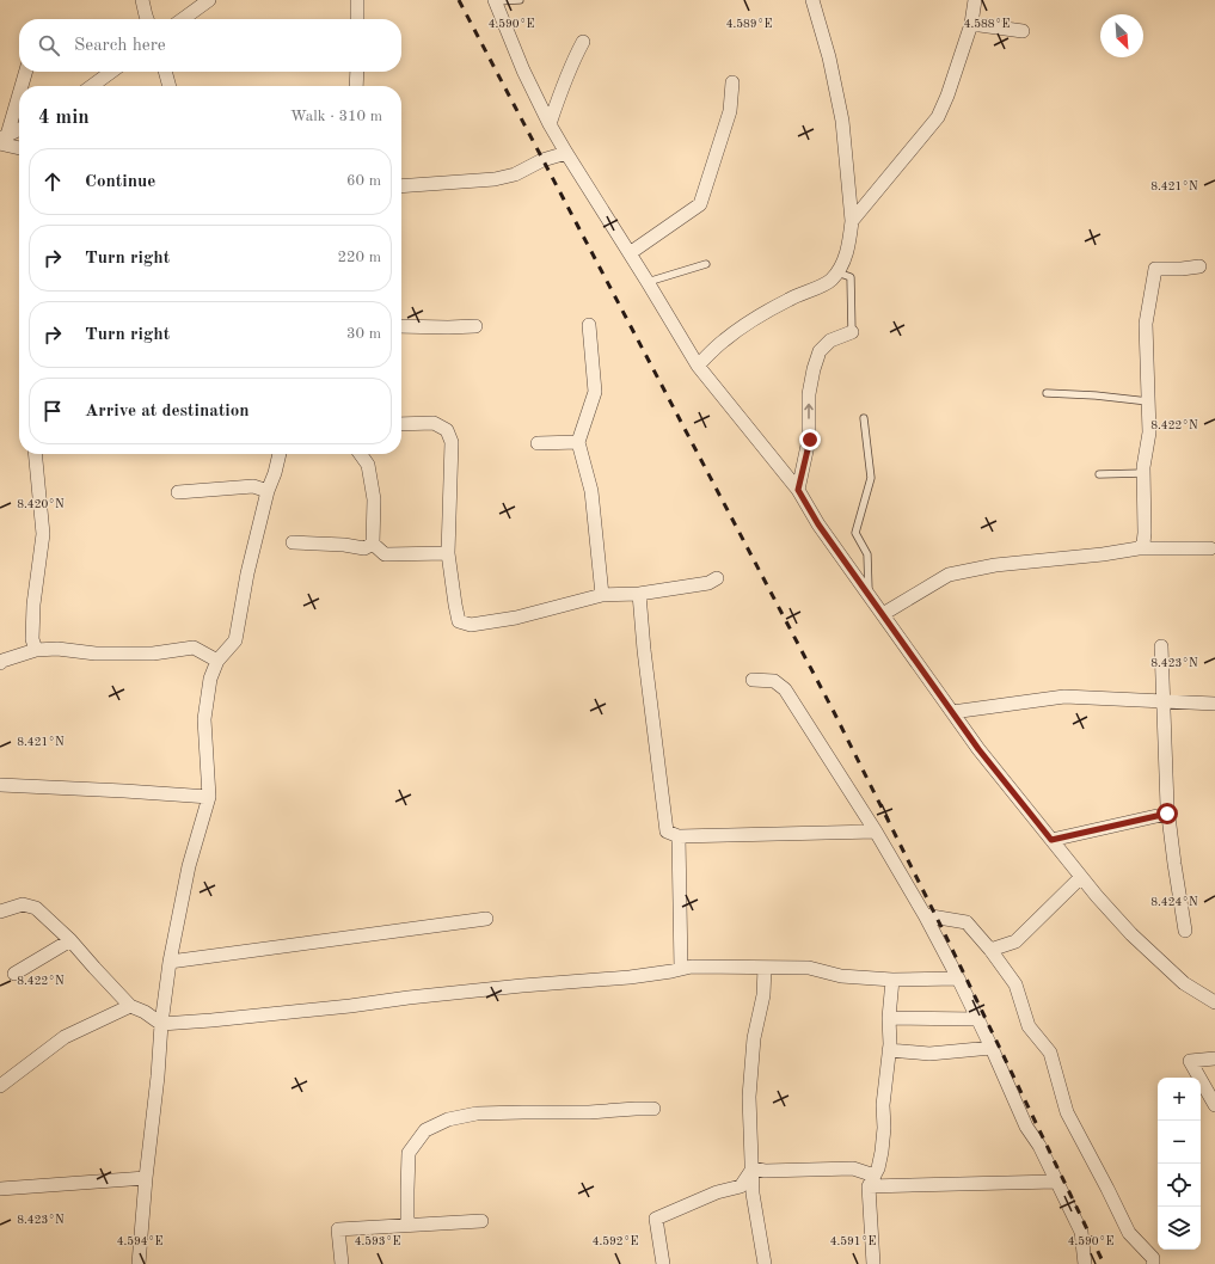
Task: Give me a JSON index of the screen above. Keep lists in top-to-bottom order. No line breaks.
{"north":"bottom right","page":{"search":"Search here","heading":["4 min","Walk · 310 m"],"list":[["Continue","60 m"],["Turn right","220 m"],["Turn right","30 m"],"Arrive at destination"],"map_buttons":["+","−"]},"coordinates":["4.590°E","4.589°E","4.588°E","8.421°N","8.422°N","8.420°N","8.423°N","8.424°N","4.594°E","4.593°E","4.592°E","4.591°E"]}
